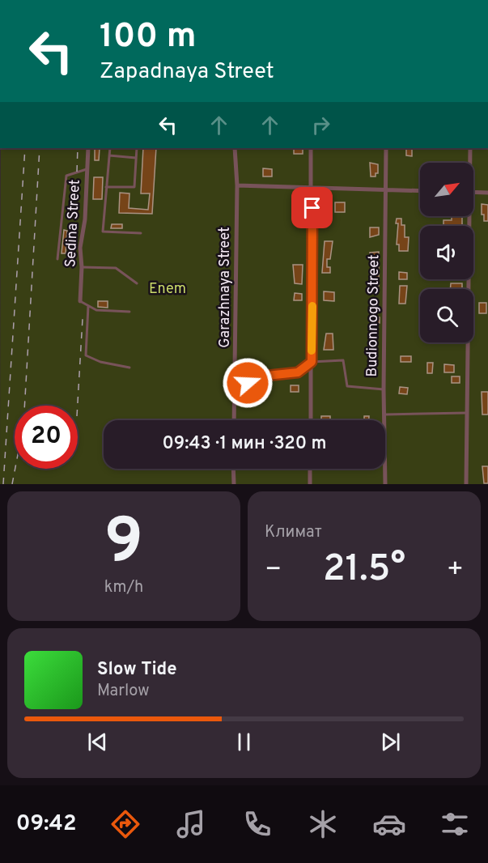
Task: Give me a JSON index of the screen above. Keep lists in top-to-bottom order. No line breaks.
{"streets":{"street":["Sedina Street","Garazhnaya Street","Budionnogo Street"]},"parks":["Enem"],"north":"top right","page":{"turn":["100 m","Zapadnaya Street"],"limit":"20","trip":"09:43 · 1 мин · 320 m","tile":[["9","km/h"],"Климат"],"heat":["−","21.5°","+"],"song":["Slow Tide","Marlow"],"tabs":"09:42"}}
